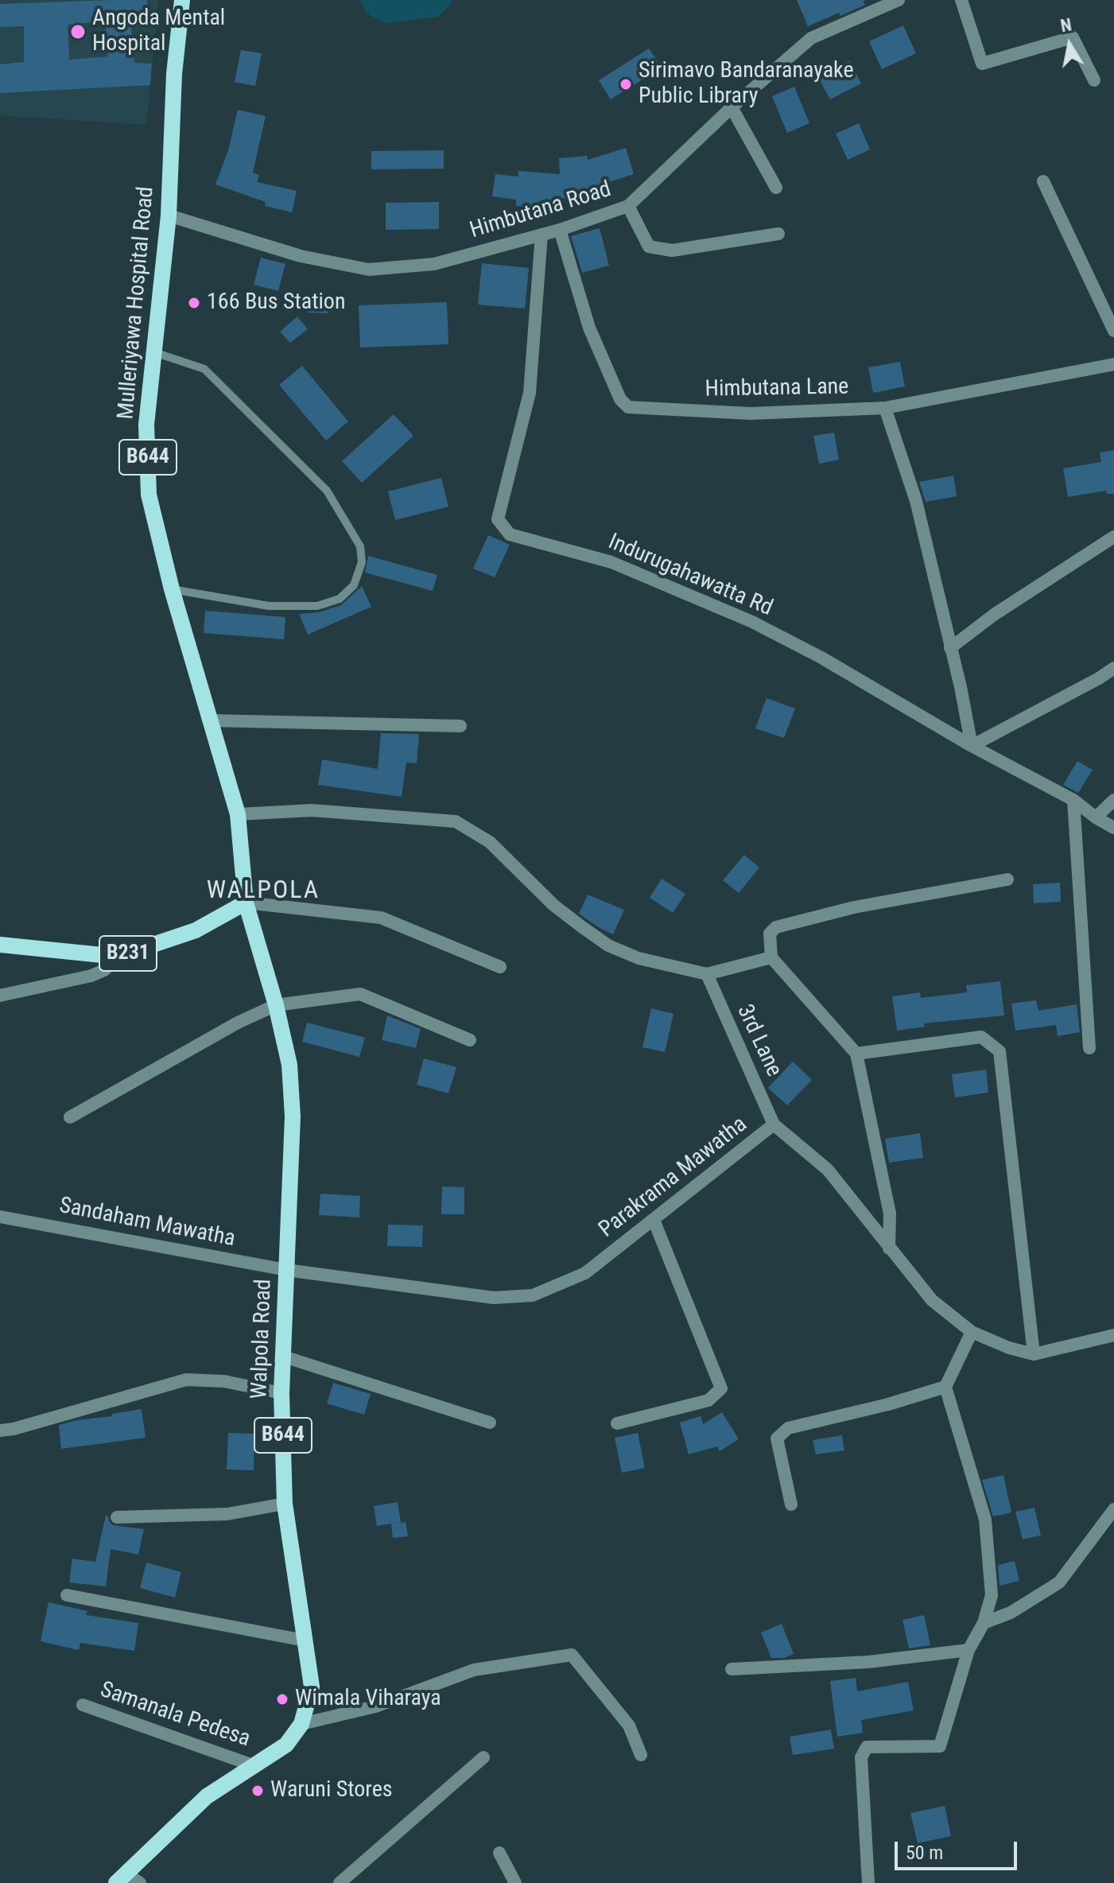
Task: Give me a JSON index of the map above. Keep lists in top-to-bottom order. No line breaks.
{"streets":{"main road":["Mulleriyawa Hospital Road","B644","B231","Walpola Road"],"street":["Himbutana Road","Himbutana Lane","Indurugahawatta Rd","3rd Lane","Parakrama Mawatha","Sandaham Mawatha","Samanala Pedesa"]},"crossings":[["Himbutana Road","Mulleriyawa Hospital Road"],["Himbutana Road","Himbutana Lane"],["Himbutana Road","Indurugahawatta Rd"],["Mulleriyawa Hospital Road","B231"],["Mulleriyawa Hospital Road","Walpola Road"],["B231","Walpola Road"],["3rd Lane","Parakrama Mawatha"],["Parakrama Mawatha","Sandaham Mawatha"],["Parakrama Mawatha","Walpola Road"],["Sandaham Mawatha","Walpola Road"],["Walpola Road","Samanala Pedesa"]],"districts":["WALPOLA"],"places":["Angoda Mental Hospital","Sirimavo Bandaranayake Public Library","166 Bus Station","Wimala Viharaya","Waruni Stores"],"scale_bar":"50 m","north":"top"}
